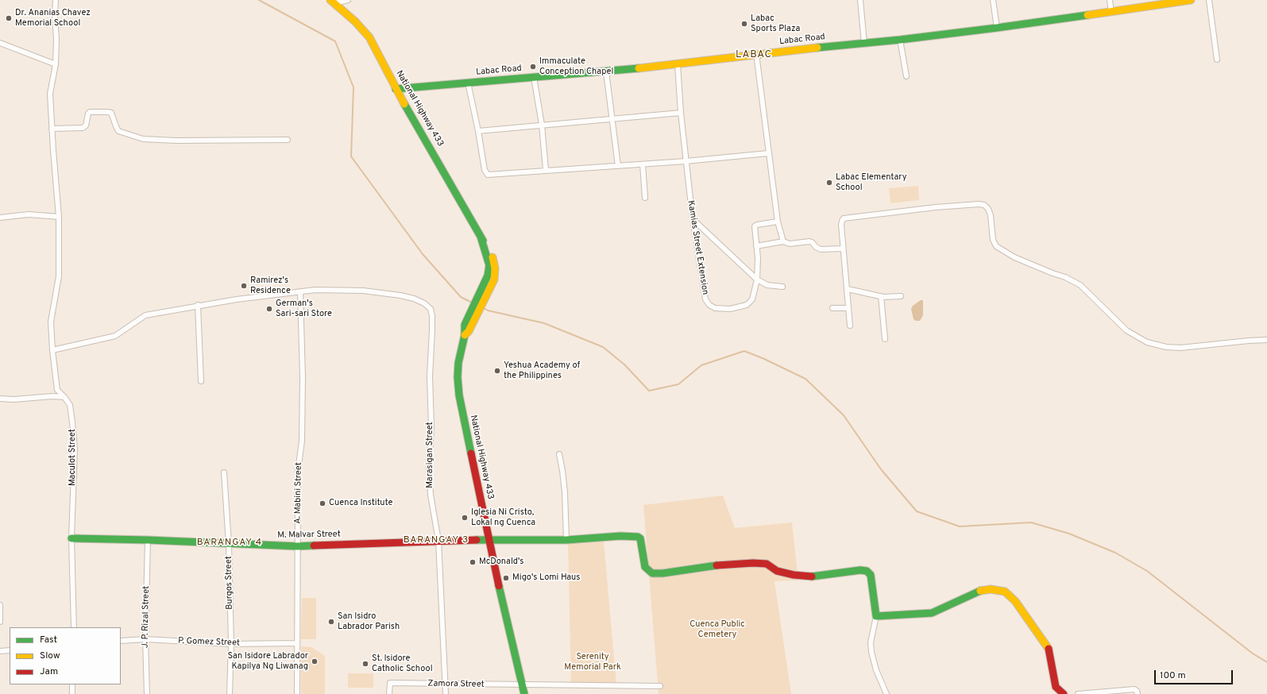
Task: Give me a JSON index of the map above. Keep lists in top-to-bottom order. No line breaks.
{"streets":{"street":["Labac Road","National Highway 433","Kamias Street Extension","Marasigan Street","Maculot Street","A. Mabini Street","M. Malvar Street","Burgos Street","J. P. Rizal Street","P. Gomez Street","Zamora Street"]},"crossings":[["Labac Road","National Highway 433"],["Labac Road","Kamias Street Extension"],["National Highway 433","M. Malvar Street"],["National Highway 433","Zamora Street"],["Marasigan Street","A. Mabini Street"],["Marasigan Street","M. Malvar Street"],["Marasigan Street","Zamora Street"],["Maculot Street","M. Malvar Street"],["A. Mabini Street","M. Malvar Street"],["A. Mabini Street","P. Gomez Street"],["M. Malvar Street","Burgos Street"],["M. Malvar Street","J. P. Rizal Street"],["Burgos Street","P. Gomez Street"],["J. P. Rizal Street","P. Gomez Street"]],"districts":["LABAC","BARANGAY 3","BARANGAY 4"],"parks":["Cuenca Public Cemetery","Serenity Memorial Park"],"places":["Dr. Ananias Chavez Memorial School","Labac Sports Plaza","Immaculate Conception Chapel","Labac Elementary School","Ramirez's Residence","German's Sari-sari Store","Yeshua Academy of the Philippines","Cuenca Institute","Iglesia Ni Cristo, Lokal ng Cuenca","McDonald's","Migo's Lomi Haus","San Isidro Labrador Parish","San Isidore Labrador Kapilya Ng Liwanag","St. Isidore Catholic School"],"legend":["Fast","Slow","Jam"],"scale_bar":"100 m"}
